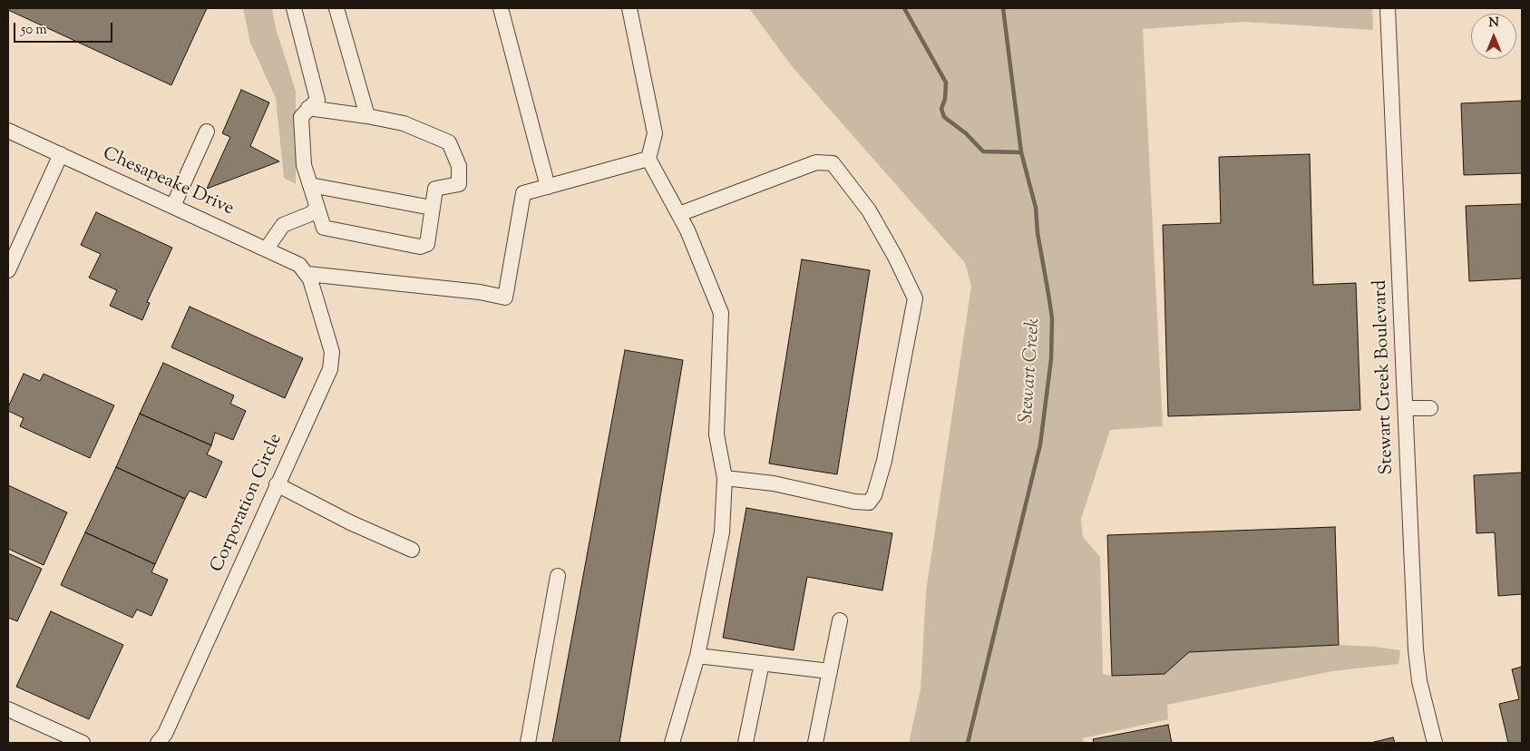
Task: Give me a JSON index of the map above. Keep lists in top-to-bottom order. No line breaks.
{"streets":{"street":["Chesapeake Drive","Stewart Creek Boulevard","Corporation Circle"]},"crossings":[["Chesapeake Drive","Corporation Circle"]],"water":["Stewart Creek"],"scale_bar":"50 m","north":"top"}
